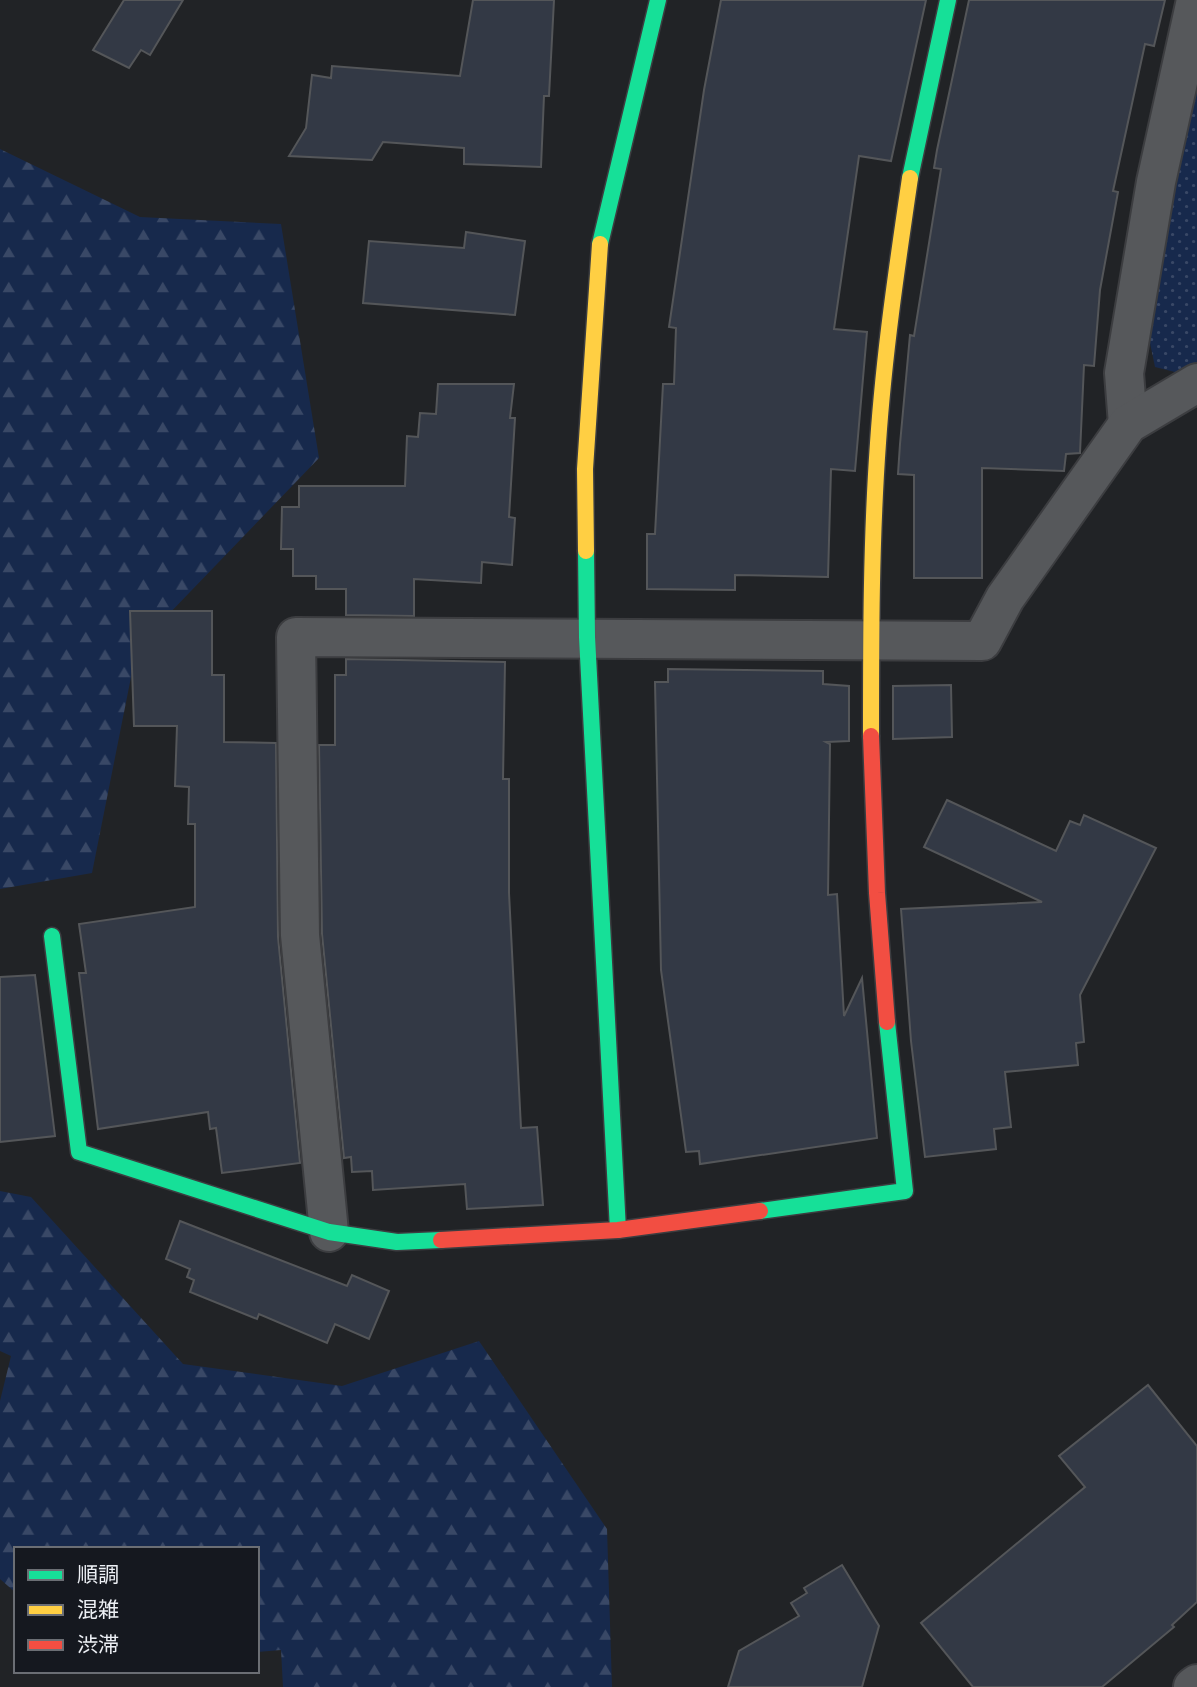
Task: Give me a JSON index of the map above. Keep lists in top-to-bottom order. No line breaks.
{"legend":["順調","混雑","渋滞"]}
